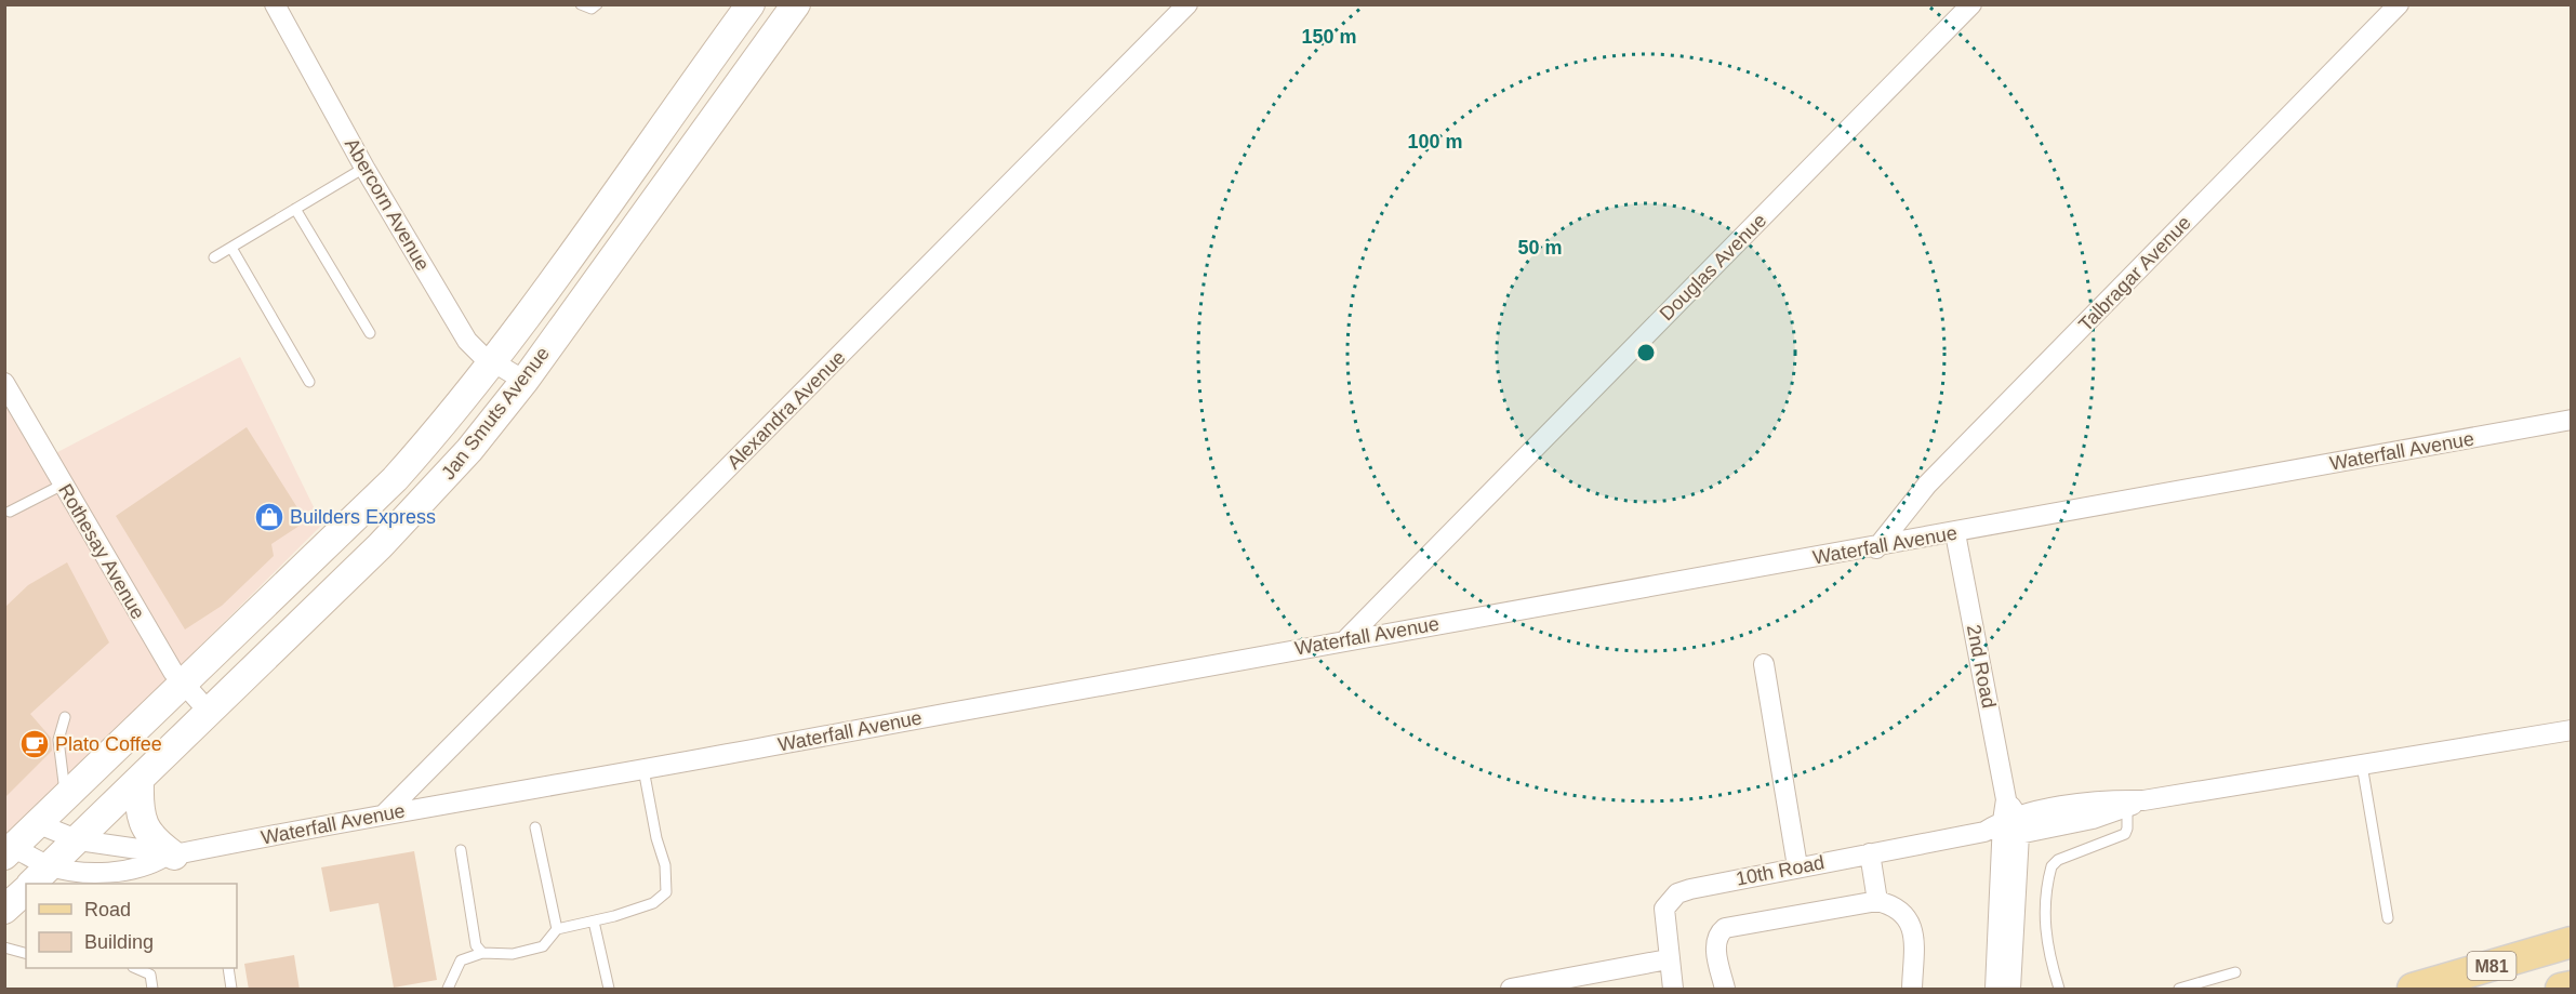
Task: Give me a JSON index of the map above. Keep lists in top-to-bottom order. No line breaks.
{"streets":{"main road":["Jan Smuts Avenue","M81"],"street":["Abercorn Avenue","Douglas Avenue","Talbragar Avenue","Alexandra Avenue","Waterfall Avenue","Rothesay Avenue","2nd Road","10th Road"]},"crossings":[["Abercorn Avenue","Jan Smuts Avenue"],["Douglas Avenue","Waterfall Avenue"],["Talbragar Avenue","Waterfall Avenue"],["Alexandra Avenue","Waterfall Avenue"],["Jan Smuts Avenue","Waterfall Avenue"],["Jan Smuts Avenue","Rothesay Avenue"],["Waterfall Avenue","2nd Road"],["2nd Road","10th Road"]],"places":{"shop":["Builders Express"],"cafe":["Plato Coffee"]},"legend":["Road","Building"],"rings":["150 m","100 m","50 m"]}
